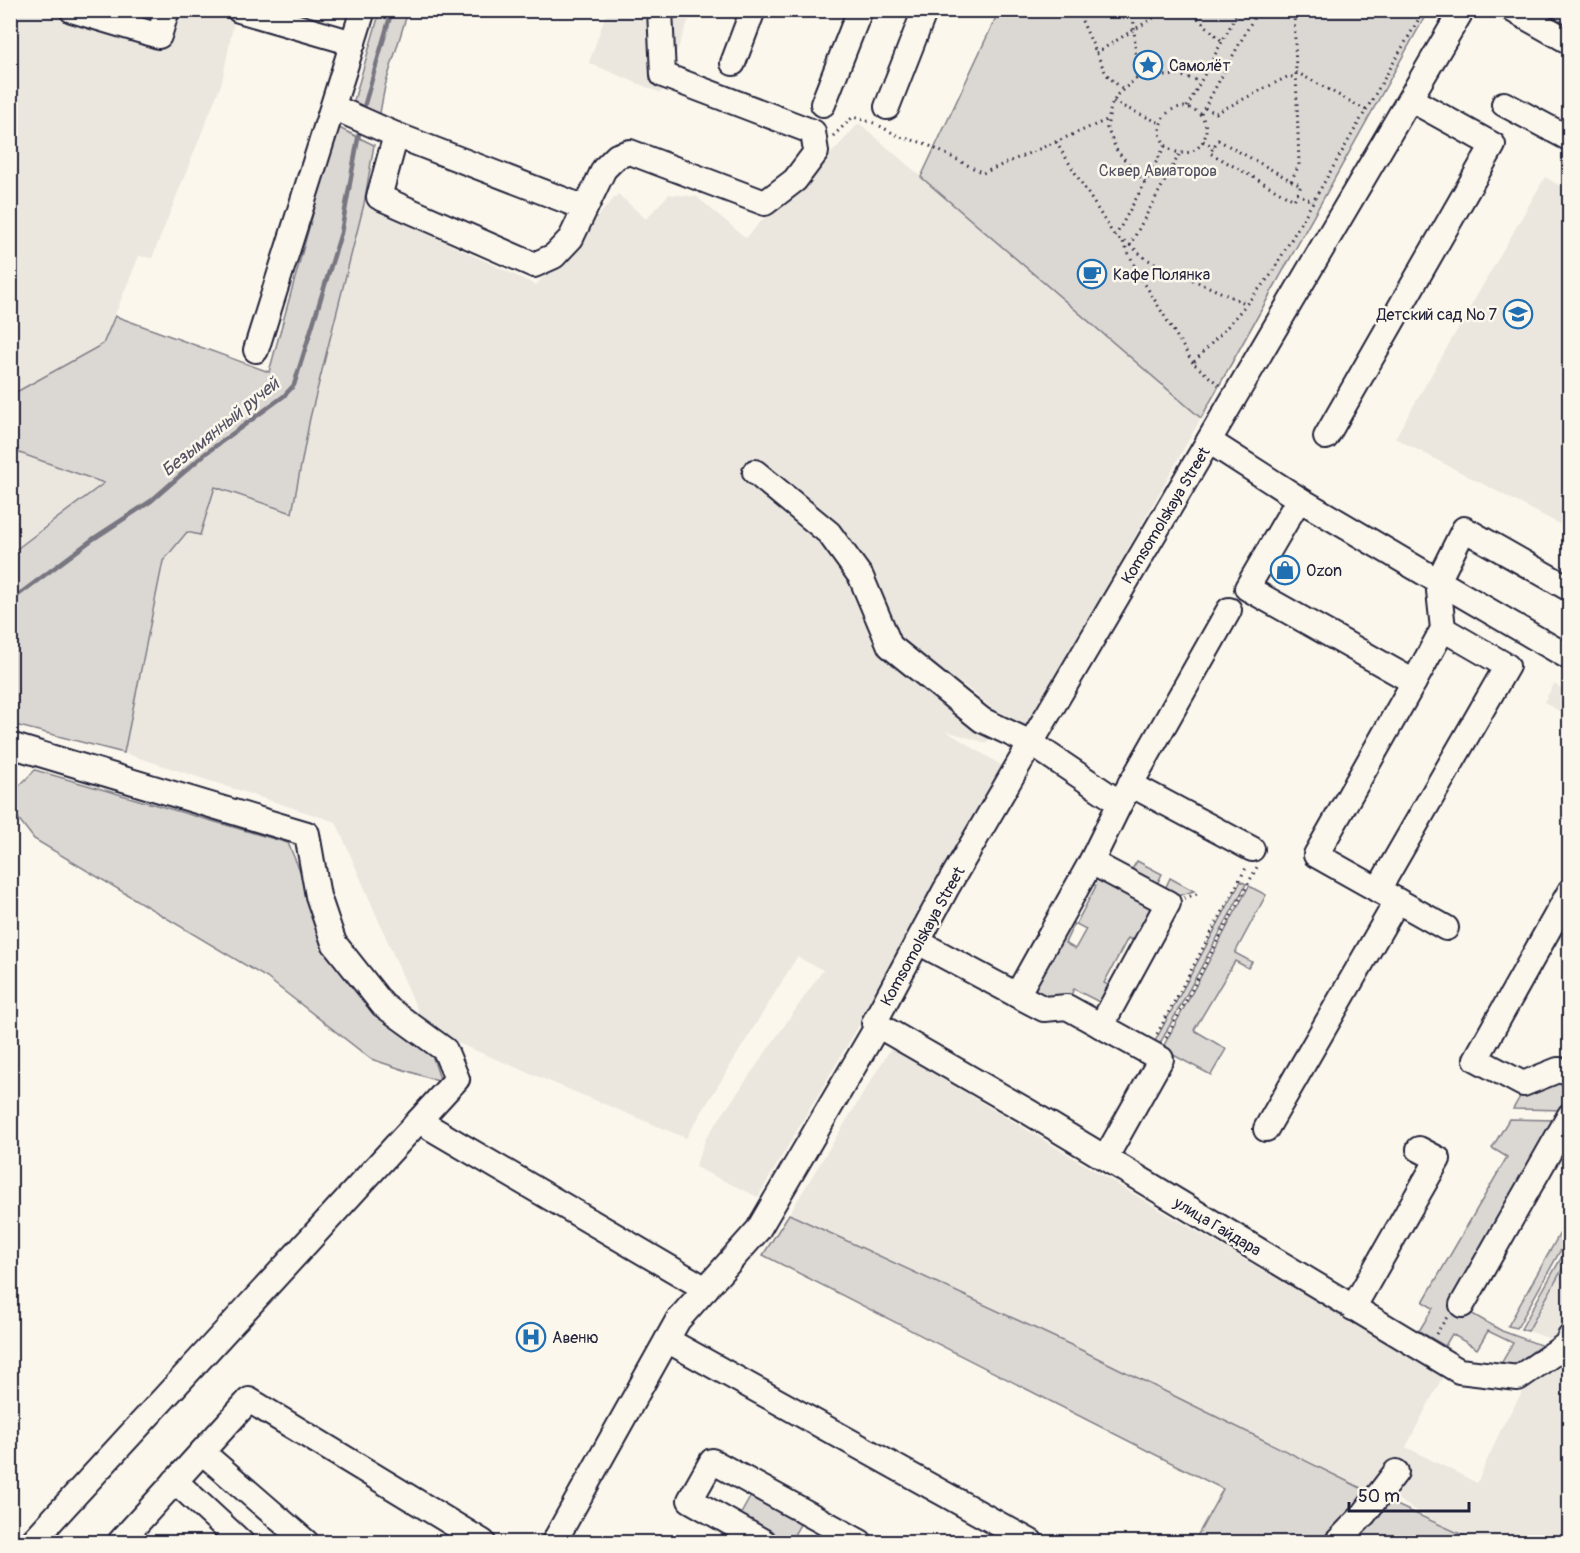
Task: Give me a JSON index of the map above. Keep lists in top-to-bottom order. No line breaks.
{"streets":{"street":["Komsomolskaya Street","улица Гайдара"]},"crossings":[["Komsomolskaya Street","улица Гайдара"]],"water":["Безымянный ручей"],"parks":["Сквер Авиаторов"],"places":{"place":["Самолёт"],"cafe":["Кафе Полянка"],"school or university":["Детский сад № 7"],"shop":["Ozon"],"hospital":["Авеню"]},"scale_bar":"50 m"}
